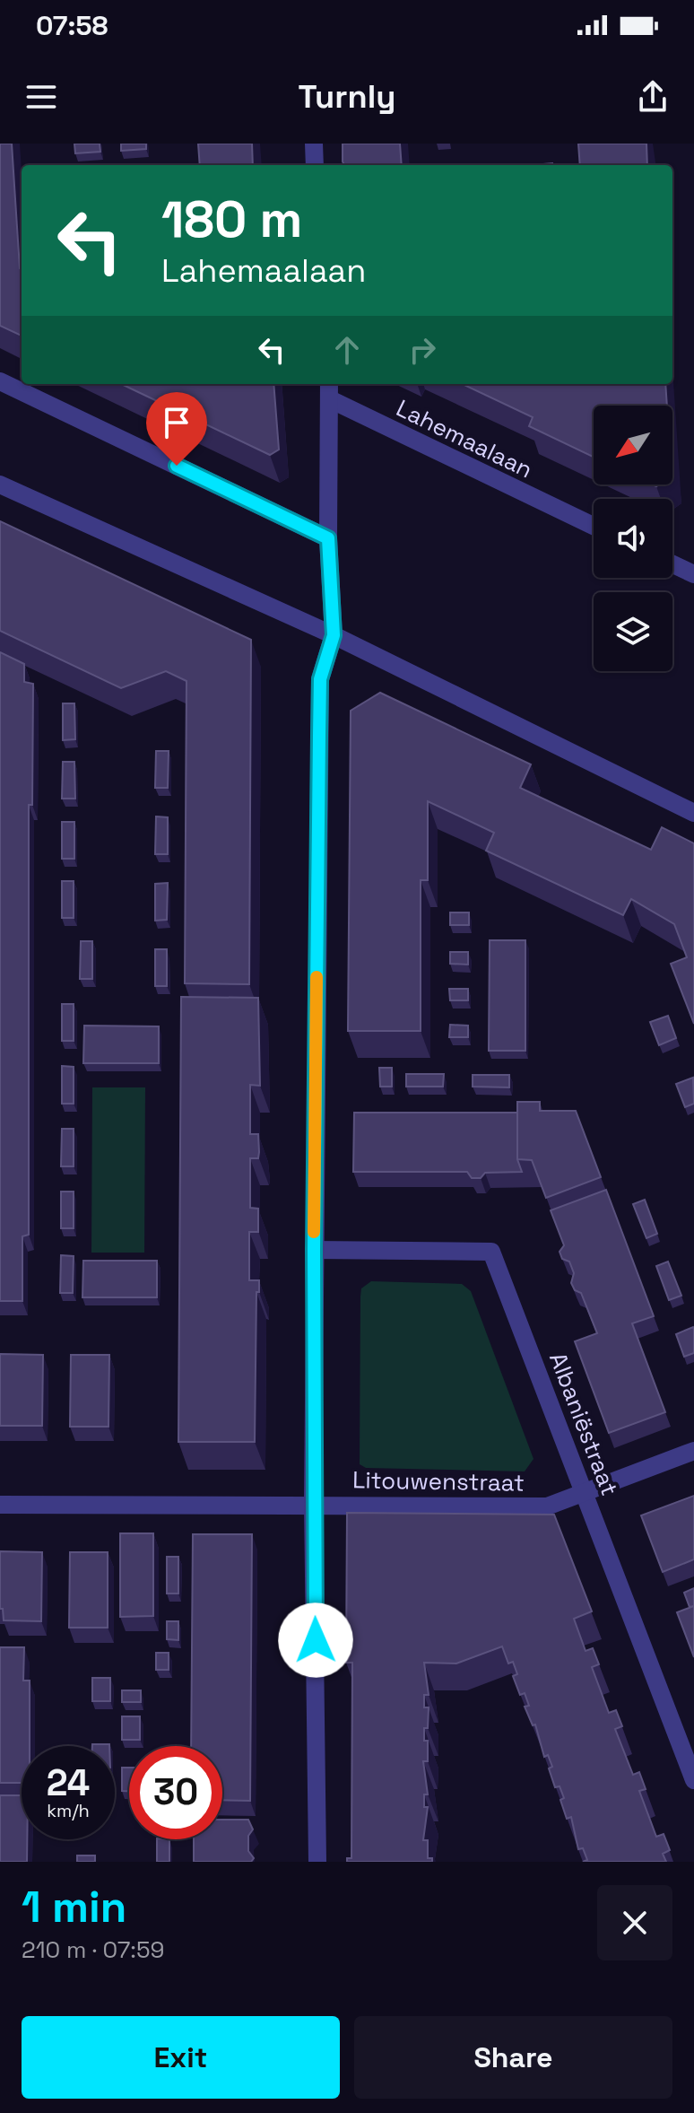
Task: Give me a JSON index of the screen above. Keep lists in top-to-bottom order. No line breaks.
{"streets":{"street":["Lahemaalaan","Albaniëstraat","Litouwenstraat"]},"crossings":[["Albaniëstraat","Litouwenstraat"]],"north":"bottom left","page":{"status":"07:58","header":"Turnly","turn":["180 m","Lahemaalaan"],"speed":"24 km/h","limit":"30","heading":["1 min","210 m · 07:59"],"buttons":["Exit","Share"]}}
